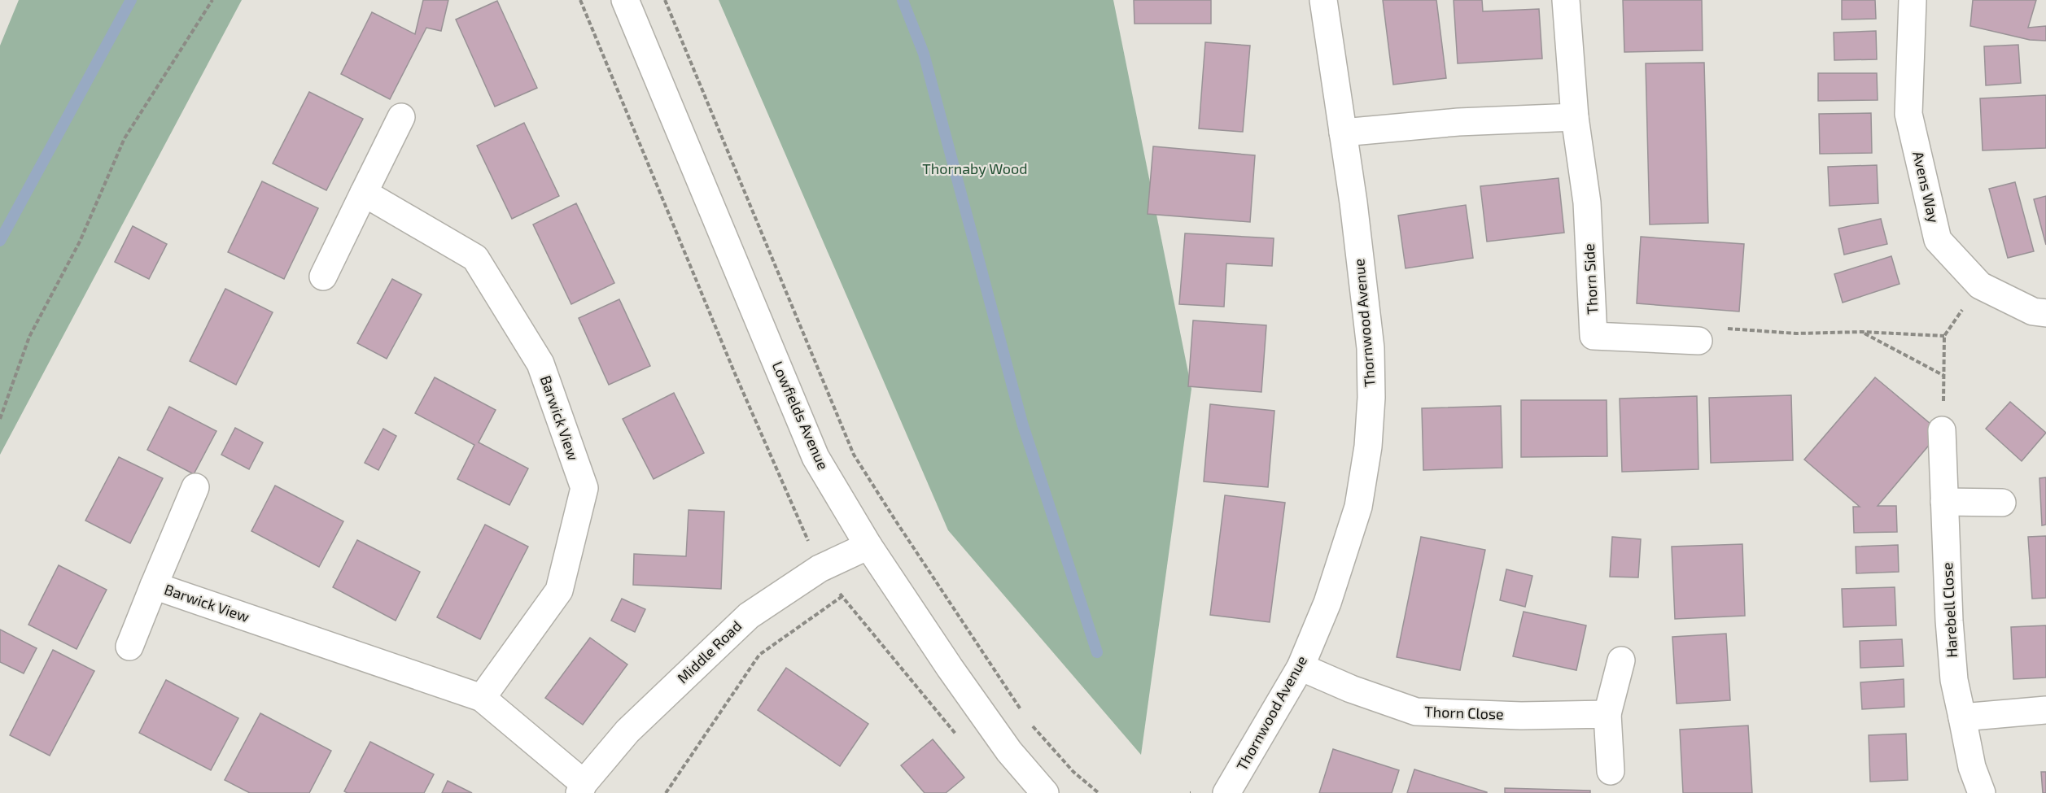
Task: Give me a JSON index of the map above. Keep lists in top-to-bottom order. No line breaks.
{"streets":{"street":["Avens Way","Thorn Side","Thornwood Avenue","Lowfields Avenue","Barwick View","Harebell Close","Middle Road","Thorn Close"]},"crossings":[["Thornwood Avenue","Thorn Close"],["Lowfields Avenue","Middle Road"],["Barwick View","Middle Road"]],"parks":["Thornaby Wood"]}
